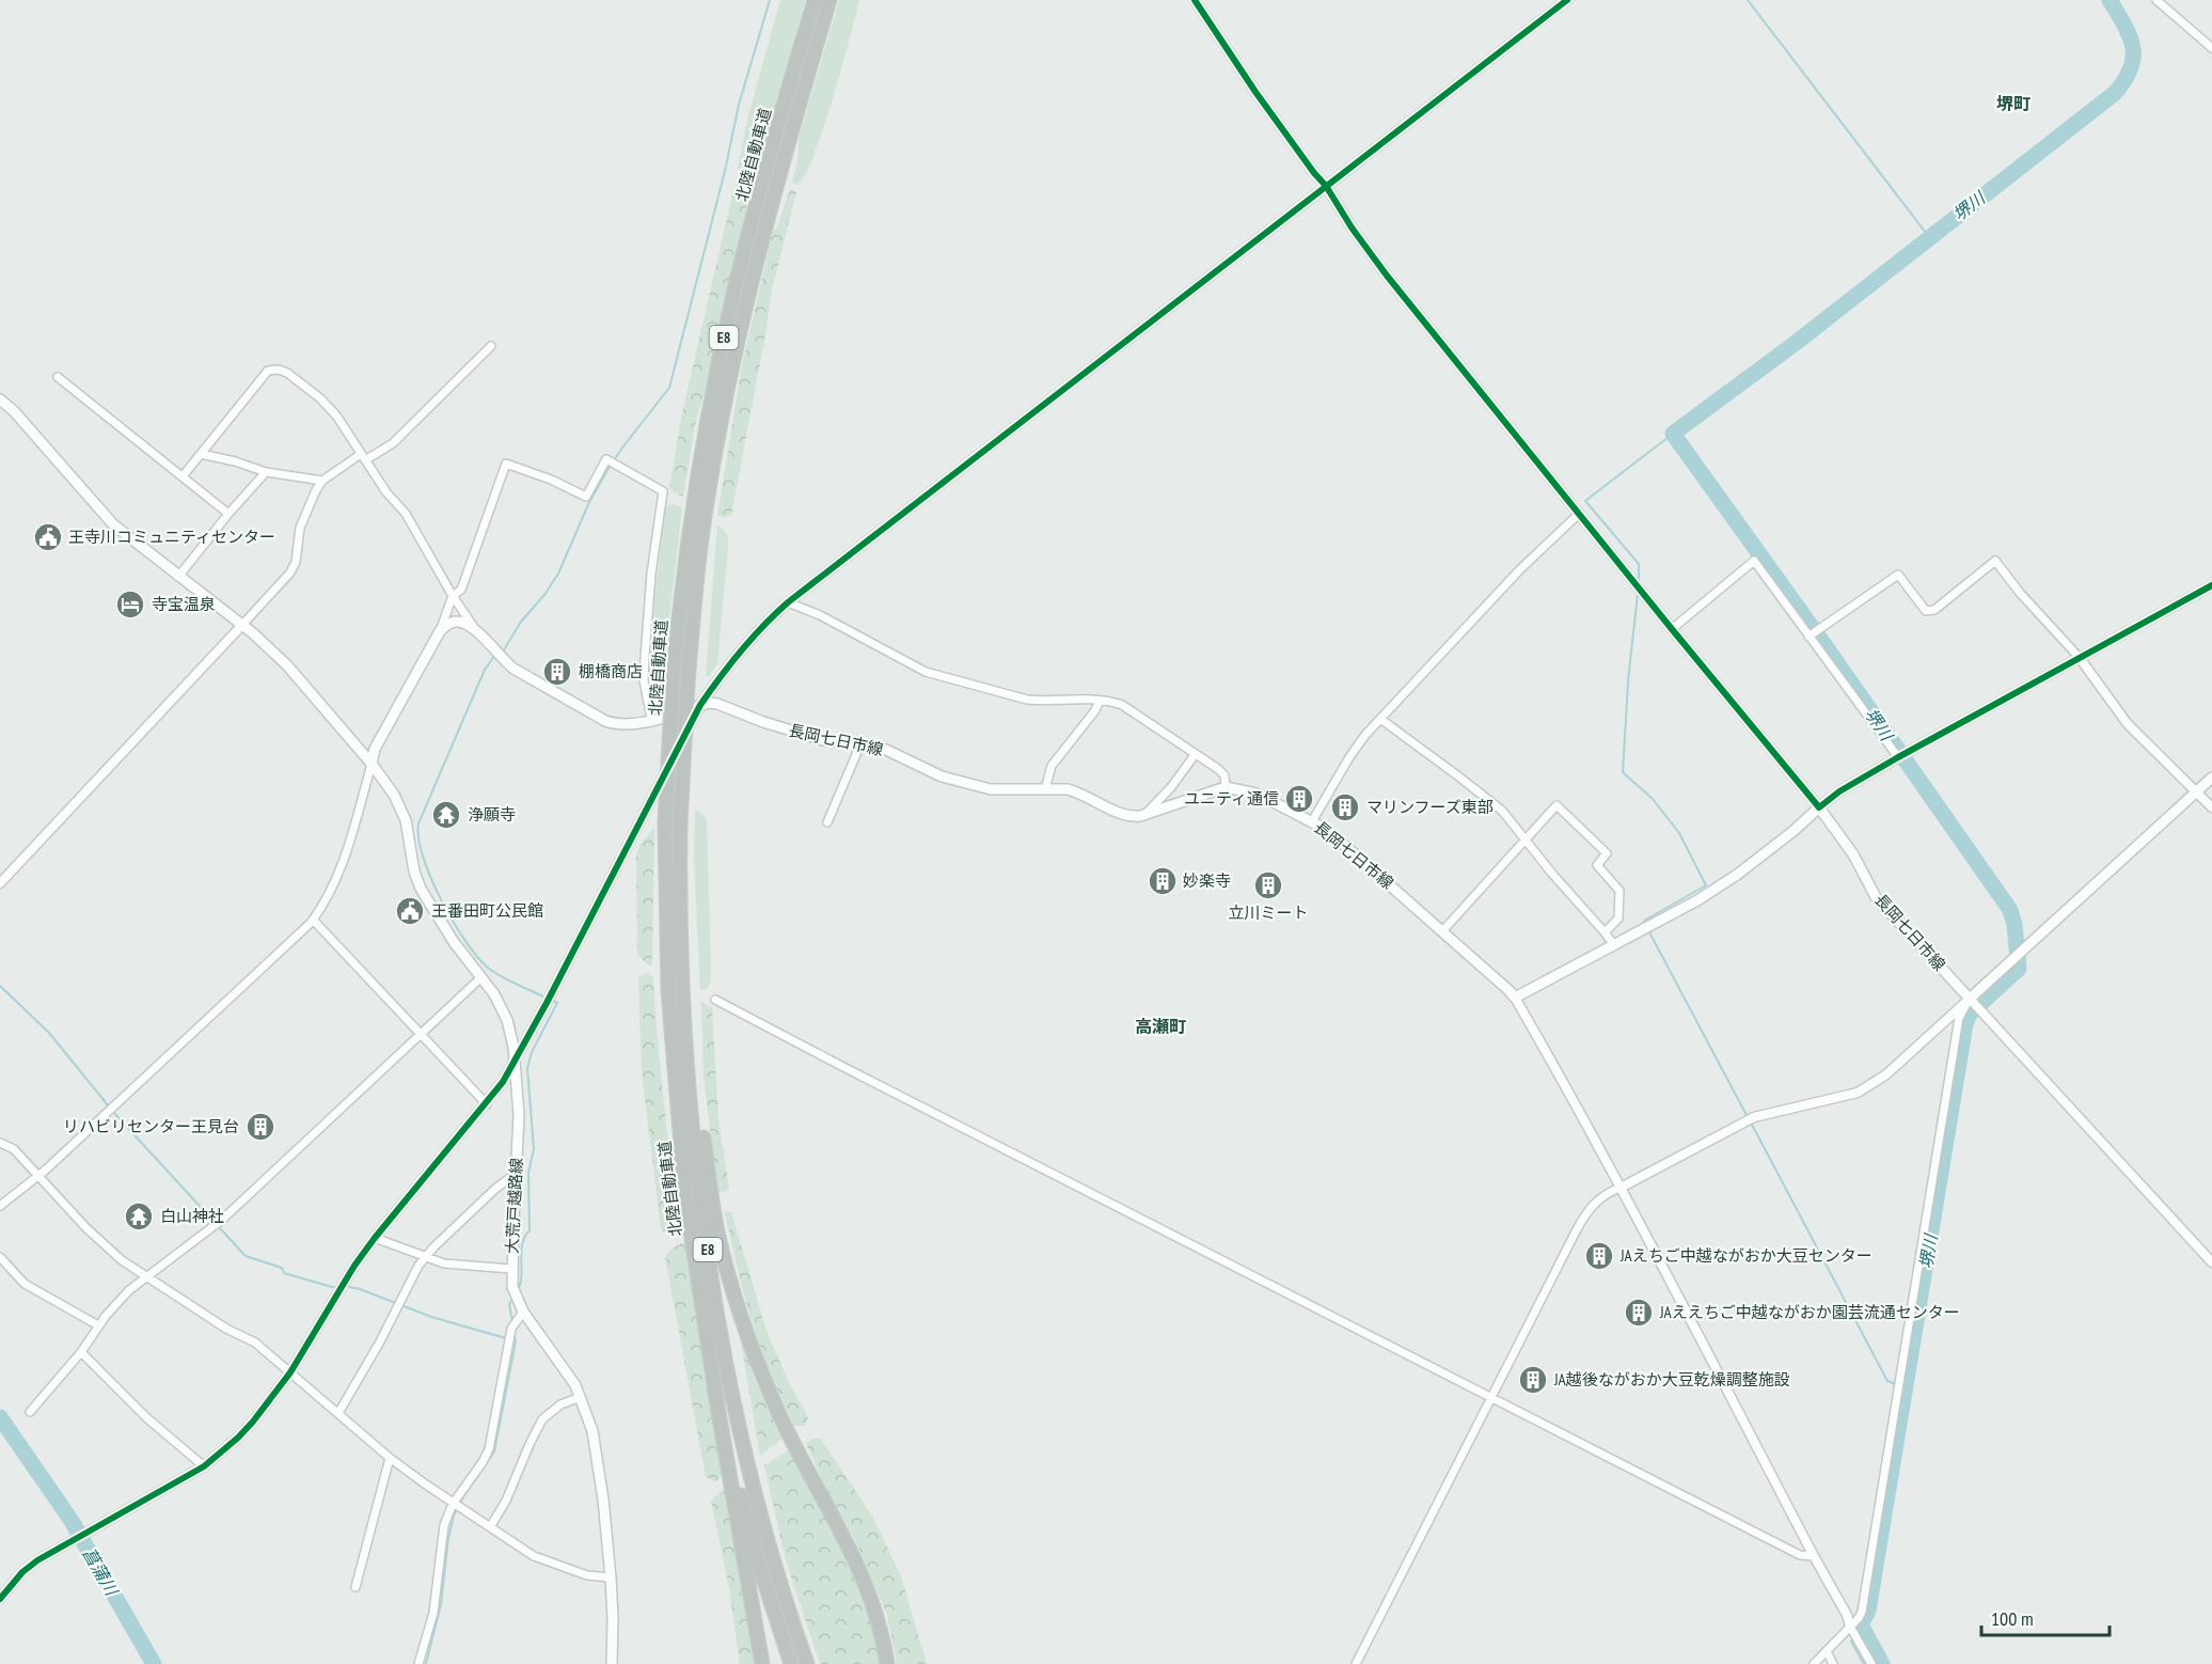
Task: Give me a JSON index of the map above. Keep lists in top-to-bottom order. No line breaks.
{"streets":{"highway":["北陸自動車道","E8"],"main road":["長岡七日市線","大荒戸越路線"]},"districts":["堺町","高瀬町"],"water":["堺川","菖蒲川"],"places":{"public building":["王寺川コミュニティセンター","王番田町公民館"],"hotel":["寺宝温泉"],"building":["棚橋商店","ユニティ通信","マリンフーズ東部","妙楽寺","立川ミート","リハビリセンター王見台","JAえちご中越ながおか大豆センター","JAええちご中越ながおか園芸流通センター","JA越後ながおか大豆乾燥調整施設"],"temple":["浄願寺","白山神社"]},"scale_bar":"100 m"}
